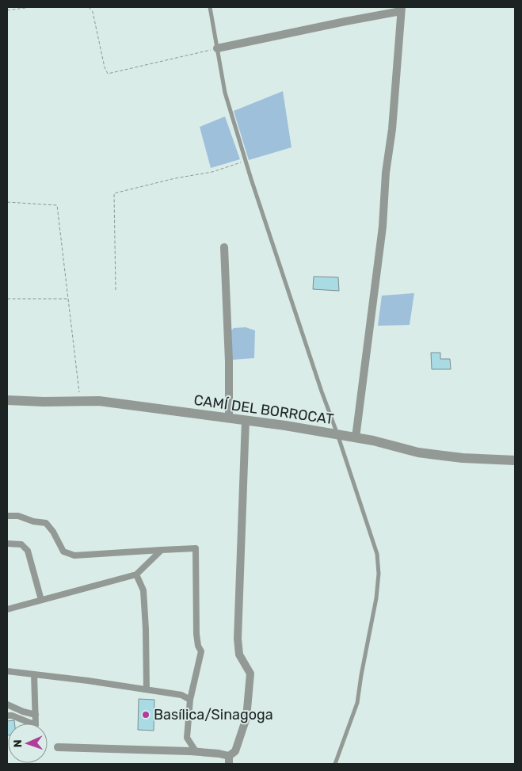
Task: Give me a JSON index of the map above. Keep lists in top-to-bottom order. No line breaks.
{"streets":{"street":["CAMÍ DEL BORROCAT"]},"places":["Basílica/Sinagoga"],"north":"left"}
